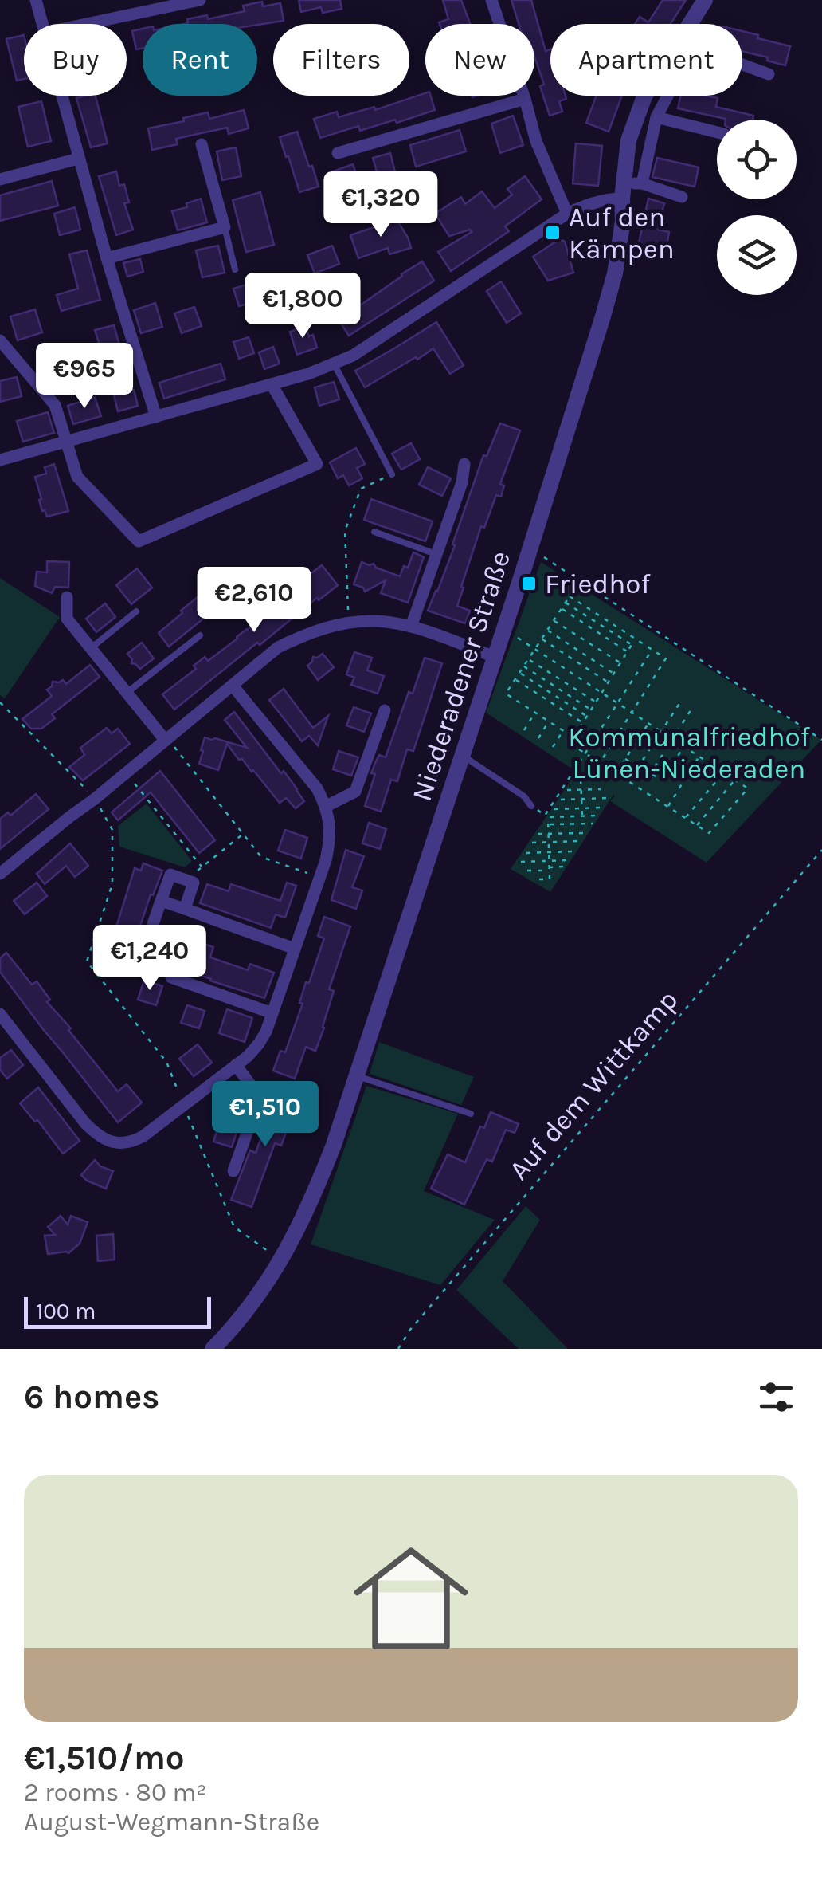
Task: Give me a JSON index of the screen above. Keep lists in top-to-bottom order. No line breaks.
{"streets":{"street":["Niederadener Straße"],"path":["Auf dem Wittkamp"]},"parks":["Kommunalfriedhof Lünen-Niederaden"],"places":{"transit":["Auf den Kämpen","Friedhof"]},"scale_bar":"100 m","page":{"chip":["Buy","Rent","Filters","New","Apartment"],"price":["€1,320","€1,800","€965","€2,610","€1,240","€1,510"],"scale":"100 m","heading":"6 homes","list":[{"name":"€1,510/mo","note":"2 rooms · 80 m² · August-Wegmann-Straße"}]}}
